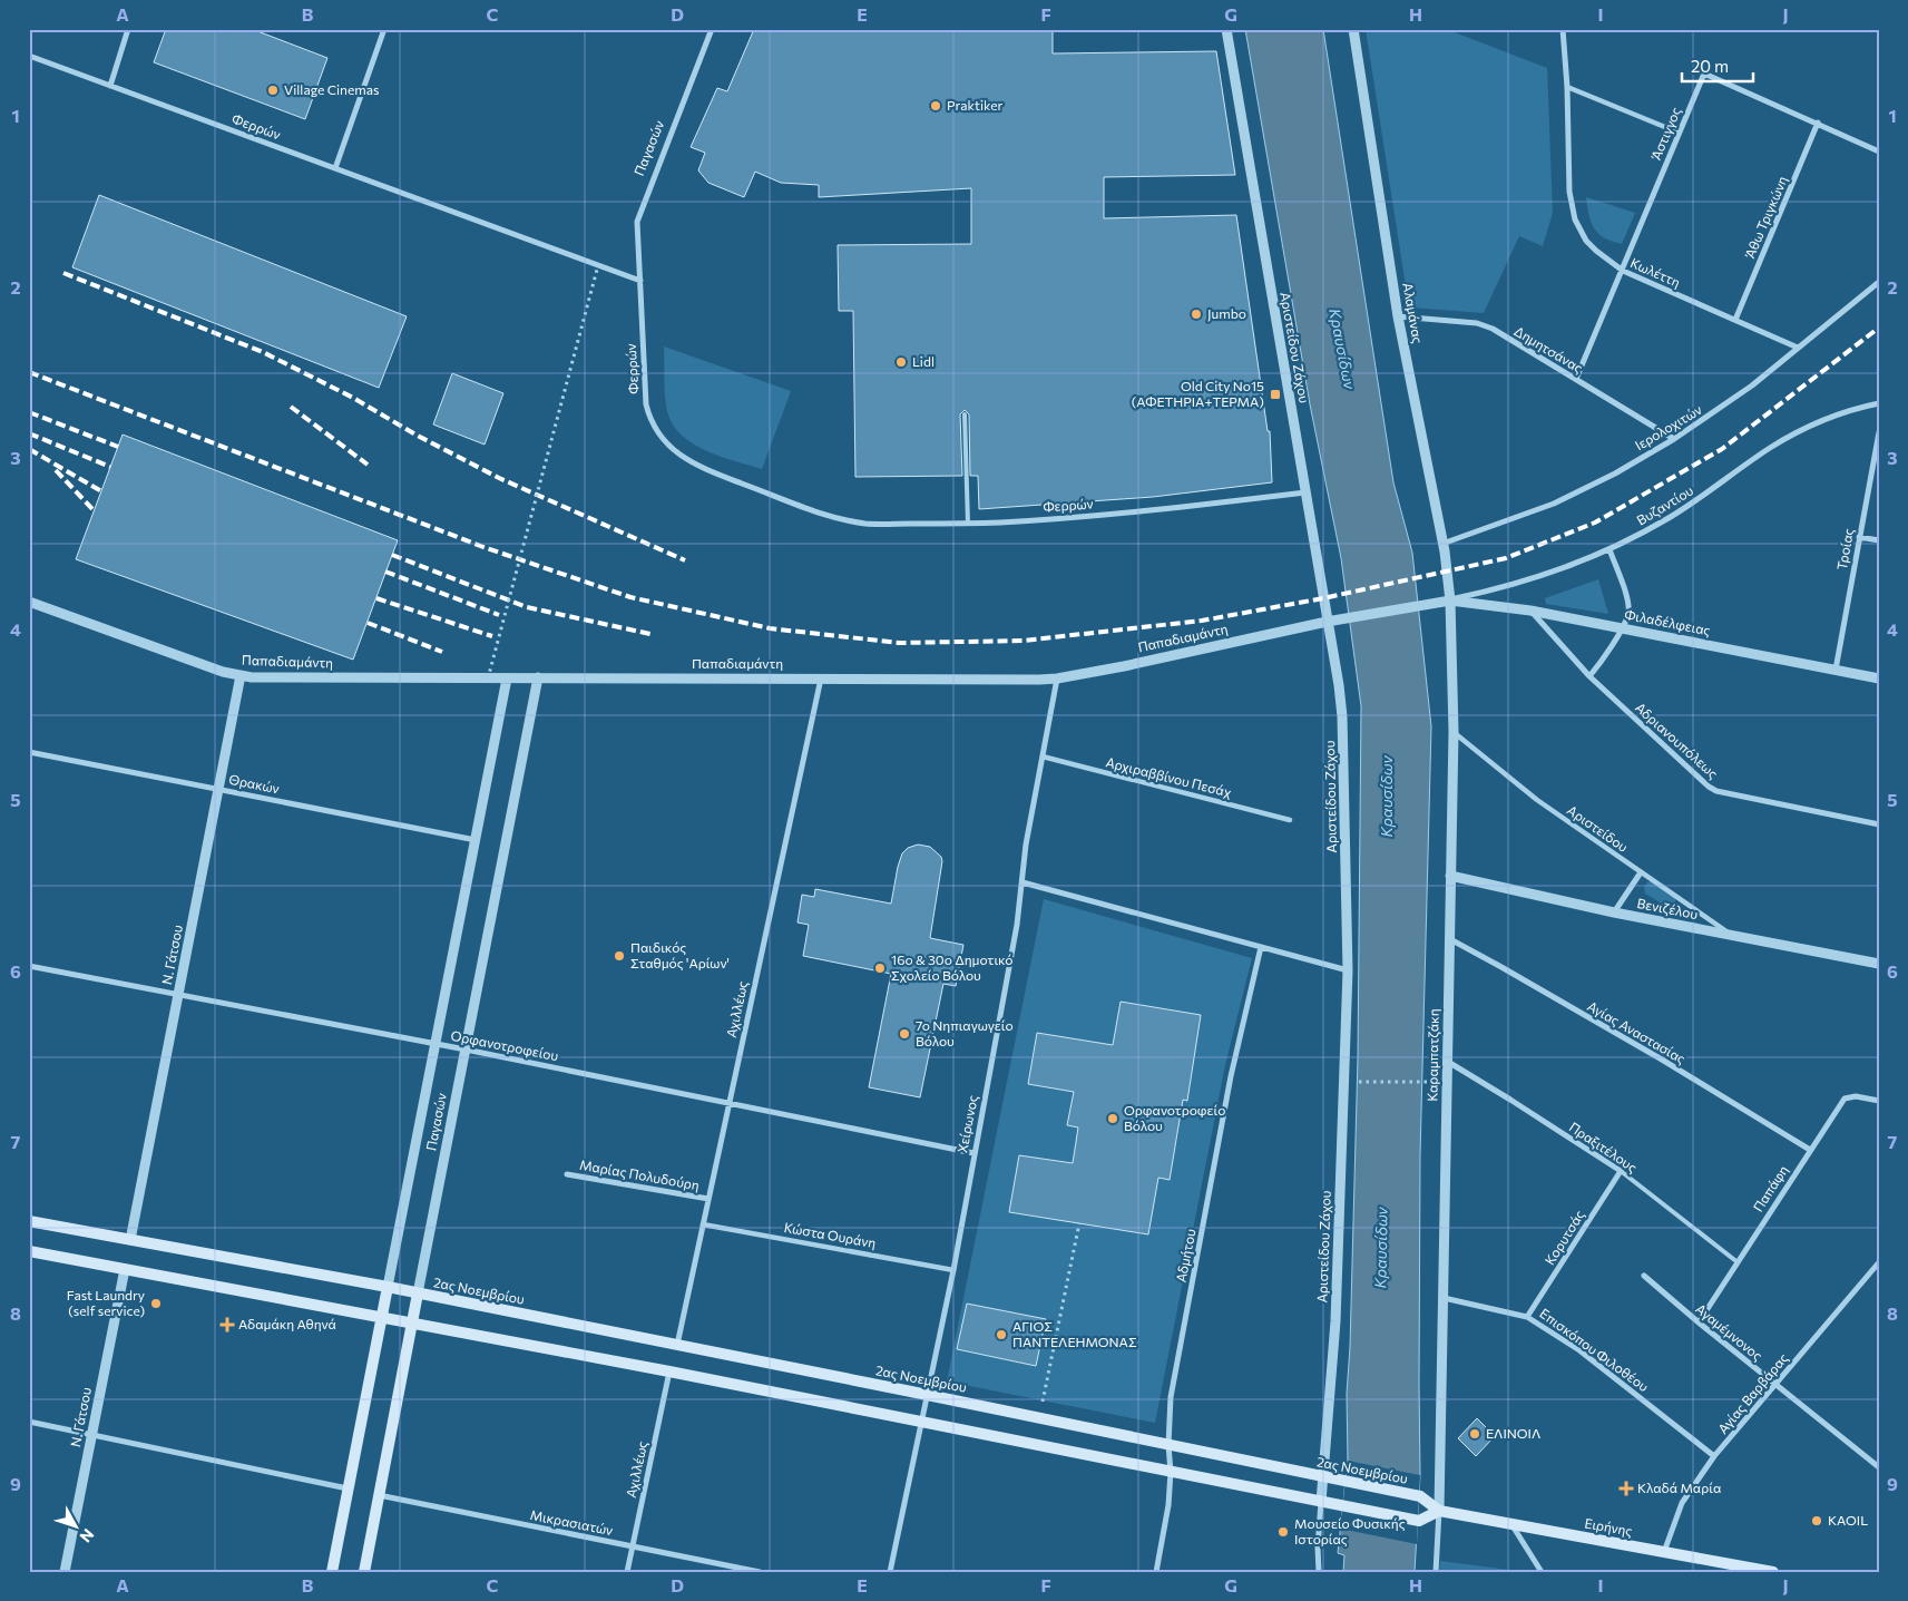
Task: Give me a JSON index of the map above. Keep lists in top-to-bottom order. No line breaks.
{"streets":{"main road":["Παγασών","2ας Νοεμβρίου","Ειρήνης"],"street":["Φερρών","Άστιγγος","Άθω Τριγκώνη","Κωλέττη","Αλαμάνας","Αριστείδου Ζάχου","Δημητσάνας","Ιερολοχιτών","Βυζαντίου","Τροίας","Φιλαδέλφειας","Παπαδιαμάντη","Αδριανουπόλεως","Αρχιραββίνου Πεσάχ","Θρακών","Αριστείδου","Βενιζέλου","Ν. Γάτσου","Αχιλλέως","Αγίας Αναστασίας","Ορφανοτροφείου","Καραμπατζάκη","Χείρωνος","Πραξιτέλους","Μαρίας Πολυδούρη","Παπάφη","Κώστα Ουράνη","Κορυτσάς","Αδμήτου","Αγαμέμνονος","Επισκόπου Φιλοθέου","Αγίας Βαρβάρας","Μικρασιατών"]},"crossings":[["Φερρών","Παγασών"],["Φερρών","Αριστείδου Ζάχου"],["Άστιγγος","Άθω Τριγκώνη"],["Άστιγγος","Κωλέττη"],["Άστιγγος","Δημητσάνας"],["Παγασών","Παπαδιαμάντη"],["Παγασών","Θρακών"],["Παγασών","Ορφανοτροφείου"],["Παγασών","2ας Νοεμβρίου"],["Παγασών","Μικρασιατών"],["Άθω Τριγκώνη","Κωλέττη"],["Κωλέττη","Ιερολοχιτών"],["Αλαμάνας","Δημητσάνας"],["Αλαμάνας","Ιερολοχιτών"],["Αλαμάνας","Βυζαντίου"],["Αλαμάνας","Φιλαδέλφειας"],["Αλαμάνας","Παπαδιαμάντη"],["Αλαμάνας","Καραμπατζάκη"],["Αριστείδου Ζάχου","Παπαδιαμάντη"],["Αριστείδου Ζάχου","2ας Νοεμβρίου"],["Δημητσάνας","Ιερολοχιτών"],["Βυζαντίου","Φιλαδέλφειας"],["Βυζαντίου","Παπαδιαμάντη"],["Βυζαντίου","Καραμπατζάκη"],["Τροίας","Φιλαδέλφειας"],["Φιλαδέλφειας","Παπαδιαμάντη"],["Φιλαδέλφειας","Αδριανουπόλεως"],["Φιλαδέλφειας","Καραμπατζάκη"],["Παπαδιαμάντη","Ν. Γάτσου"],["Παπαδιαμάντη","Αχιλλέως"],["Παπαδιαμάντη","Καραμπατζάκη"],["Παπαδιαμάντη","Χείρωνος"],["Αρχιραββίνου Πεσάχ","Χείρωνος"],["Θρακών","Ν. Γάτσου"],["Αριστείδου","Βενιζέλου"],["Αριστείδου","Καραμπατζάκη"],["Βενιζέλου","Καραμπατζάκη"],["Ν. Γάτσου","Ορφανοτροφείου"],["Ν. Γάτσου","2ας Νοεμβρίου"],["Αχιλλέως","Ορφανοτροφείου"],["Αχιλλέως","Μαρίας Πολυδούρη"],["Αχιλλέως","Κώστα Ουράνη"],["Αχιλλέως","2ας Νοεμβρίου"],["Αχιλλέως","Μικρασιατών"],["Αγίας Αναστασίας","Καραμπατζάκη"],["Αγίας Αναστασίας","Παπάφη"],["Ορφανοτροφείου","Χείρωνος"],["Καραμπατζάκη","Πραξιτέλους"],["Καραμπατζάκη","2ας Νοεμβρίου"],["Καραμπατζάκη","Επισκόπου Φιλοθέου"],["Καραμπατζάκη","Ειρήνης"],["Χείρωνος","Κώστα Ουράνη"],["Χείρωνος","2ας Νοεμβρίου"],["Πραξιτέλους","Παπάφη"],["Πραξιτέλους","Κορυτσάς"],["Παπάφη","Αγαμέμνονος"],["Κορυτσάς","Επισκόπου Φιλοθέου"],["Αδμήτου","2ας Νοεμβρίου"],["2ας Νοεμβρίου","Ειρήνης"],["Αγαμέμνονος","Αγίας Βαρβάρας"],["Επισκόπου Φιλοθέου","Αγίας Βαρβάρας"],["Αγίας Βαρβάρας","Ειρήνης"]],"water":["Κραυσίδων"],"places":{"other":["Village Cinemas","Praktiker","Jumbo","Lidl","Παιδικός Σταθμός 'Αρίων'","16ο & 30ο Δημοτικό Σχολείο Βόλου","7ο Νηπιαγωγείο Βόλου","Ορφανοτροφείο Βόλου","Fast Laundry (self service)","ΑΓΙΟΣ ΠΑΝΤΕΛΕΗΜΟΝΑΣ","ΕΛΙΝΟΙΛ","KAOIL","Μουσείο Φυσικής Ιστορίας"],"transit":["Old City Νο15 (ΑΦΕΤΗΡΙΑ+ΤΕΡΜΑ)"],"health":["Αδαμάκη Αθηνά","Κλαδά Μαρία"]},"scale_bar":"20 m","north":"bottom right","grid":{"columns":["A","B","C","D","E","F","G","H","I","J"],"rows":["1","2","3","4","5","6","7","8","9"]}}
